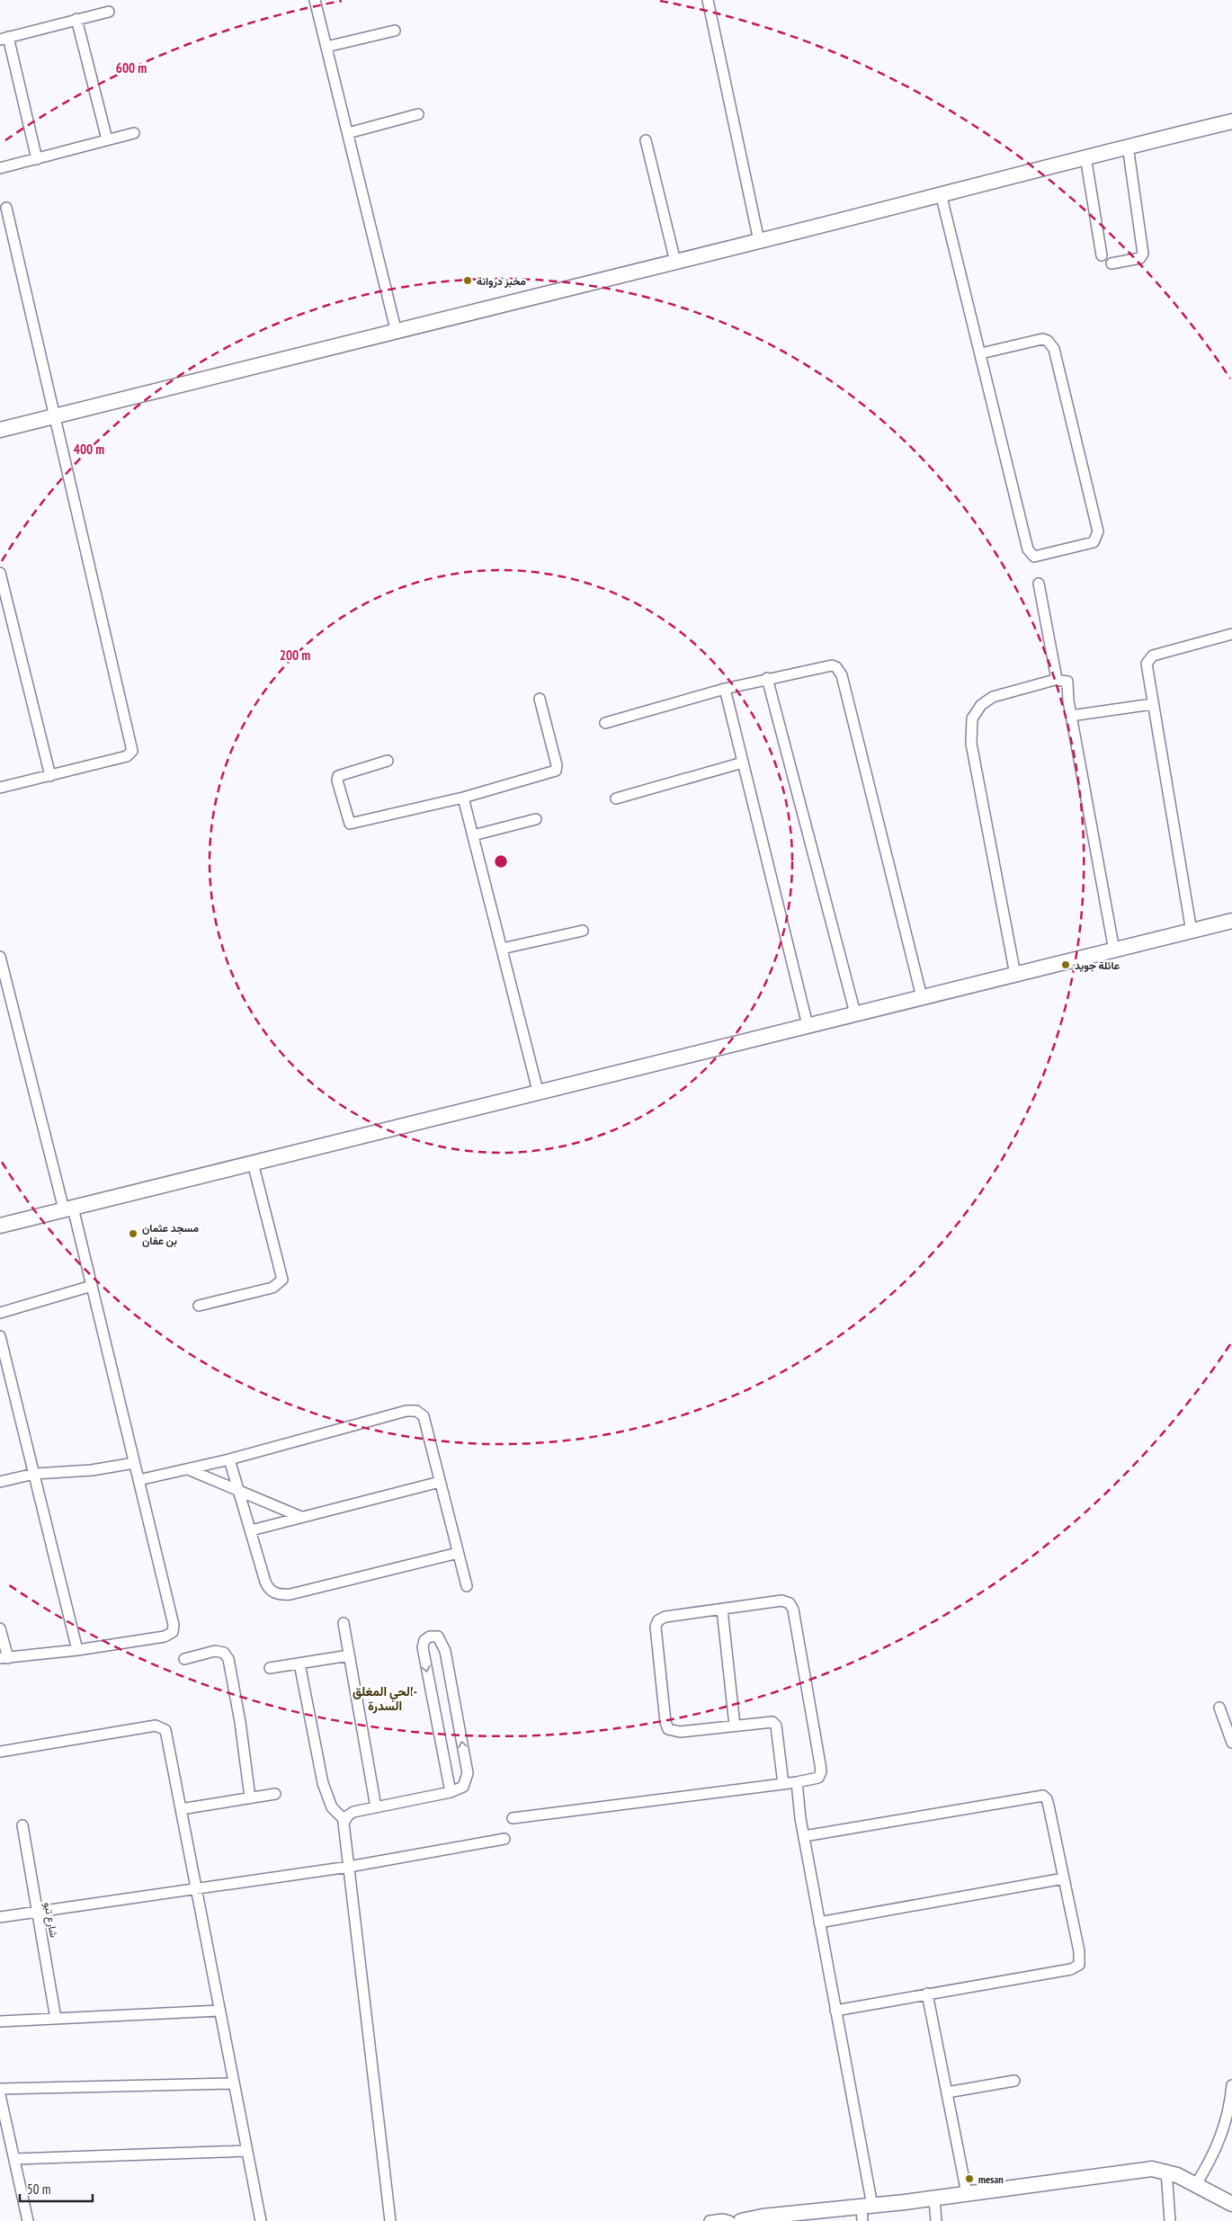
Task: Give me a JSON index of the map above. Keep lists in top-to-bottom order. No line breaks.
{"streets":{"street":["شارع تبو"]},"districts":["الحي المغلق- السدرة"],"places":["مخبز دروانة","عائلة جويد","مسجد عثمان بن عفان","mesan"],"scale_bar":"50 m","rings":["600 m","400 m","200 m"]}
